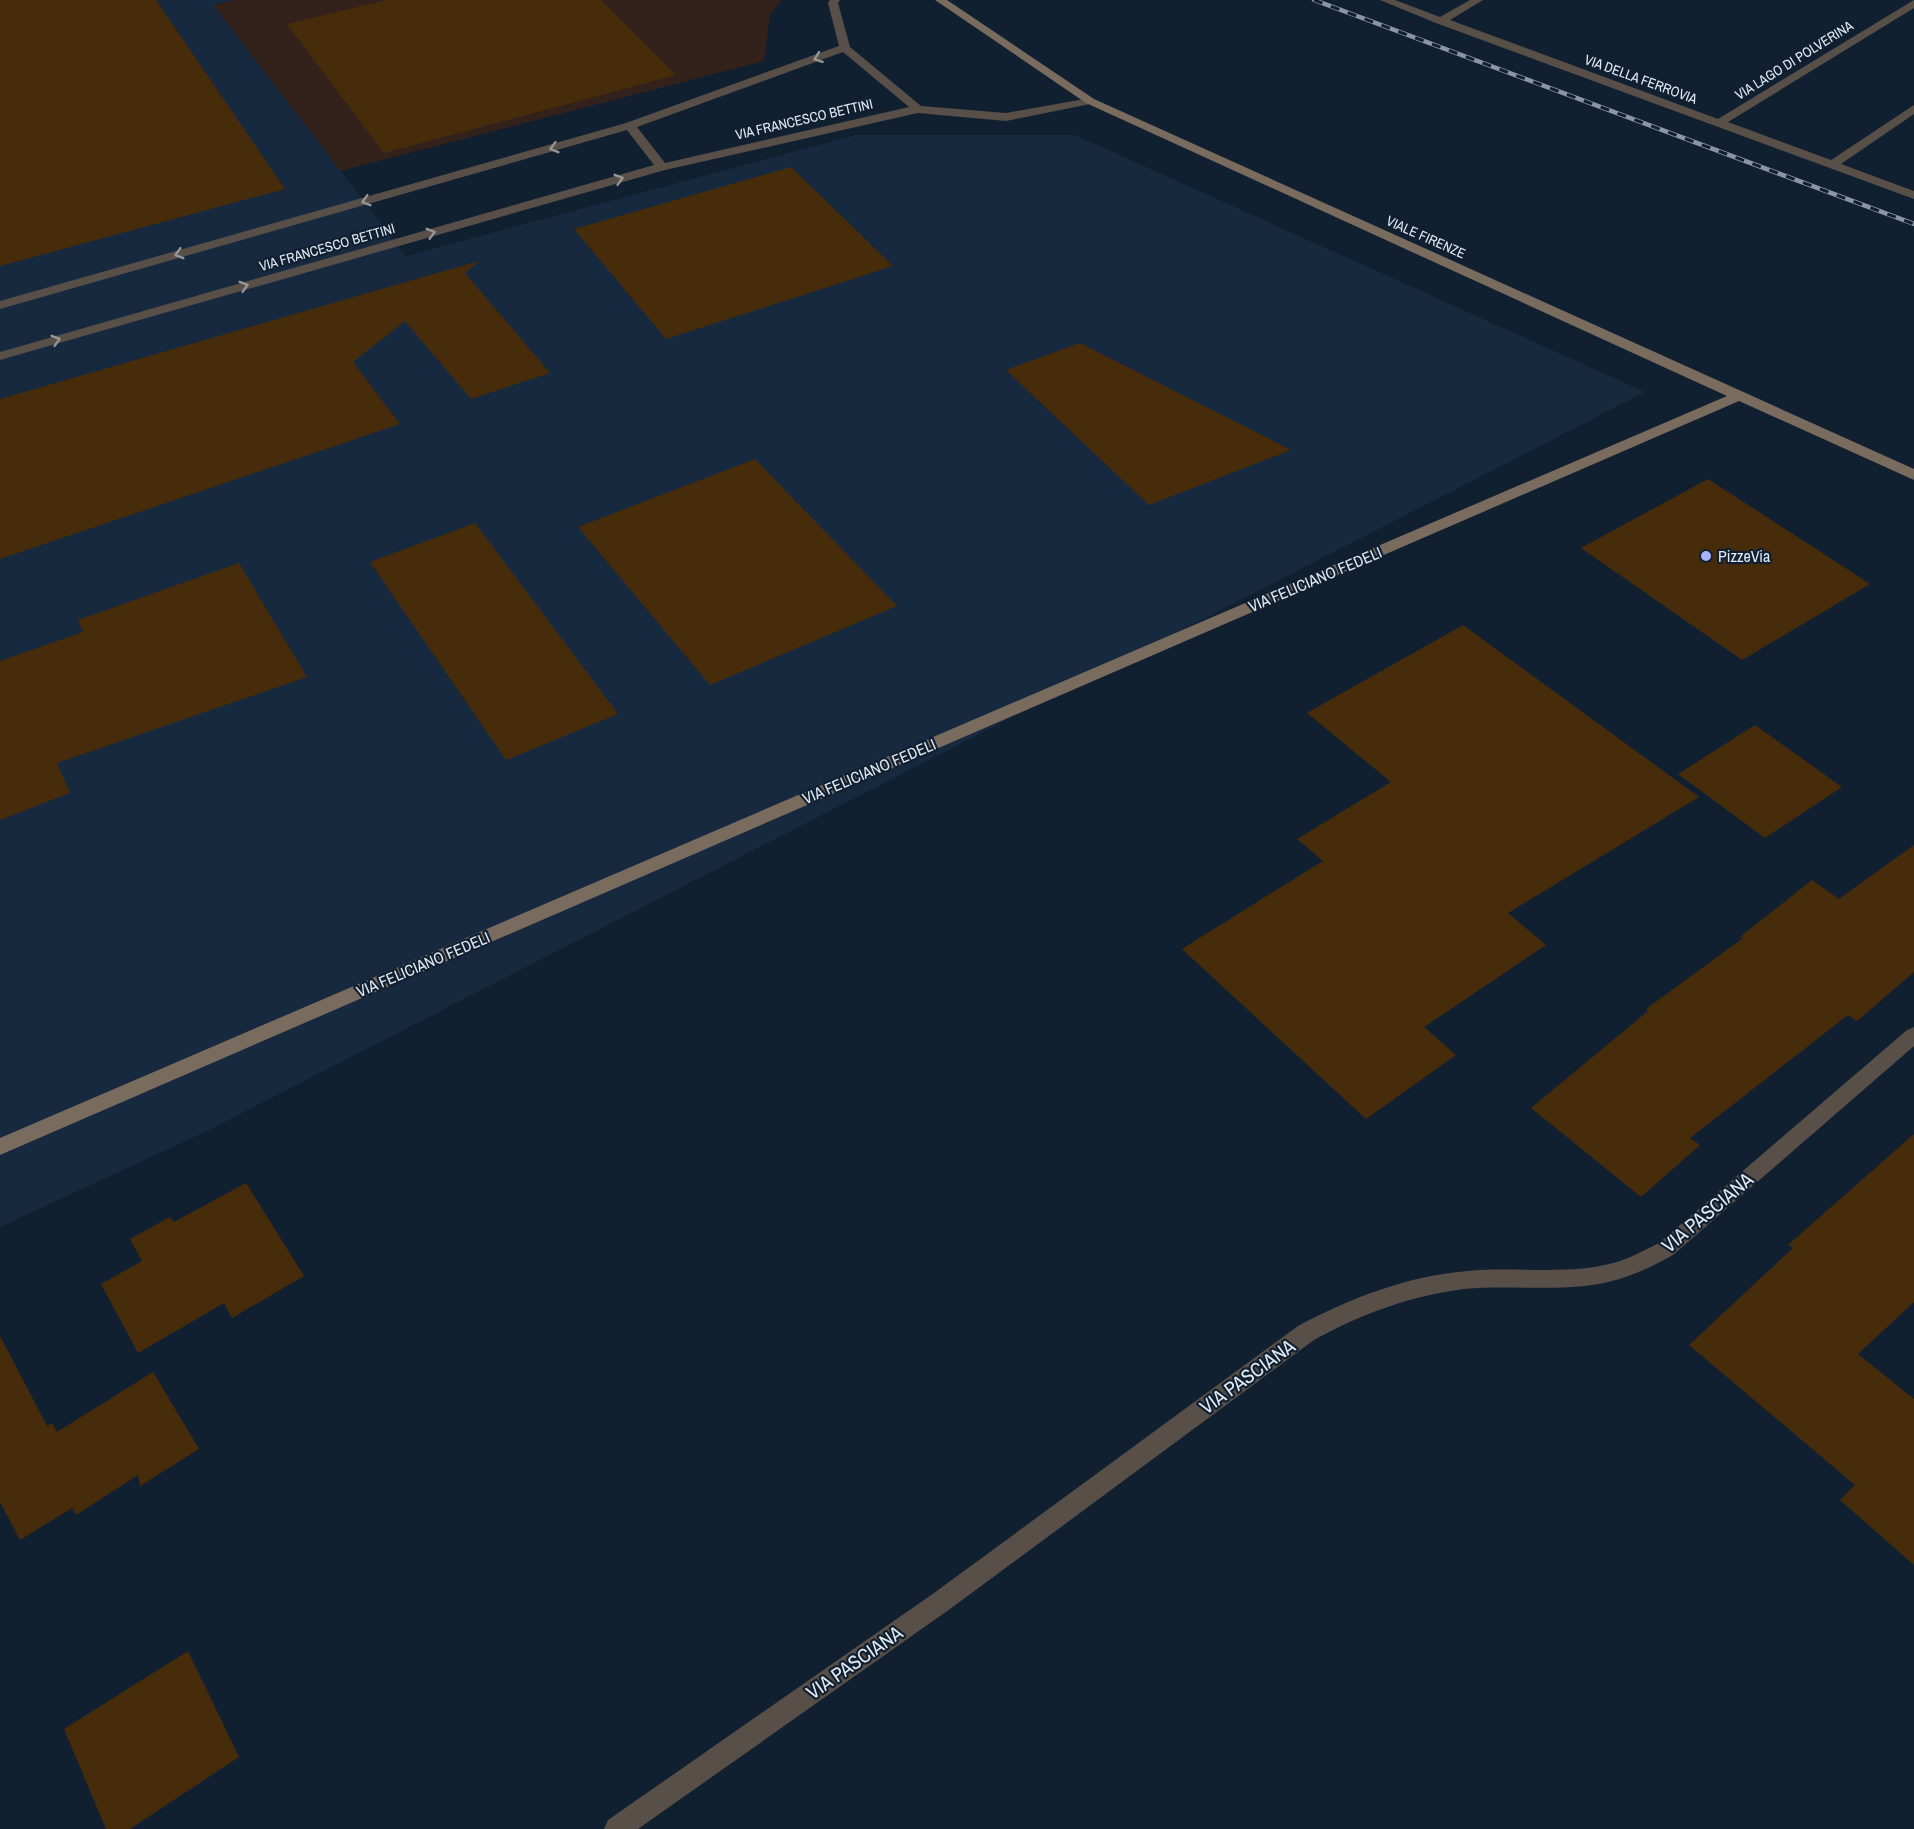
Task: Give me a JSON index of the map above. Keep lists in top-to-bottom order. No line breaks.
{"streets":{"street":["VIA LAGO DI POLVERINA","VIA DELLA FERROVIA","VIA FRANCESCO BETTINI","VIALE FIRENZE","VIA FELICIANO FEDELI","VIA PASCIANA"]},"crossings":[["VIA LAGO DI POLVERINA","VIA DELLA FERROVIA"],["VIA FRANCESCO BETTINI","VIALE FIRENZE"],["VIALE FIRENZE","VIA FELICIANO FEDELI"]],"places":["PizzeVia"]}
